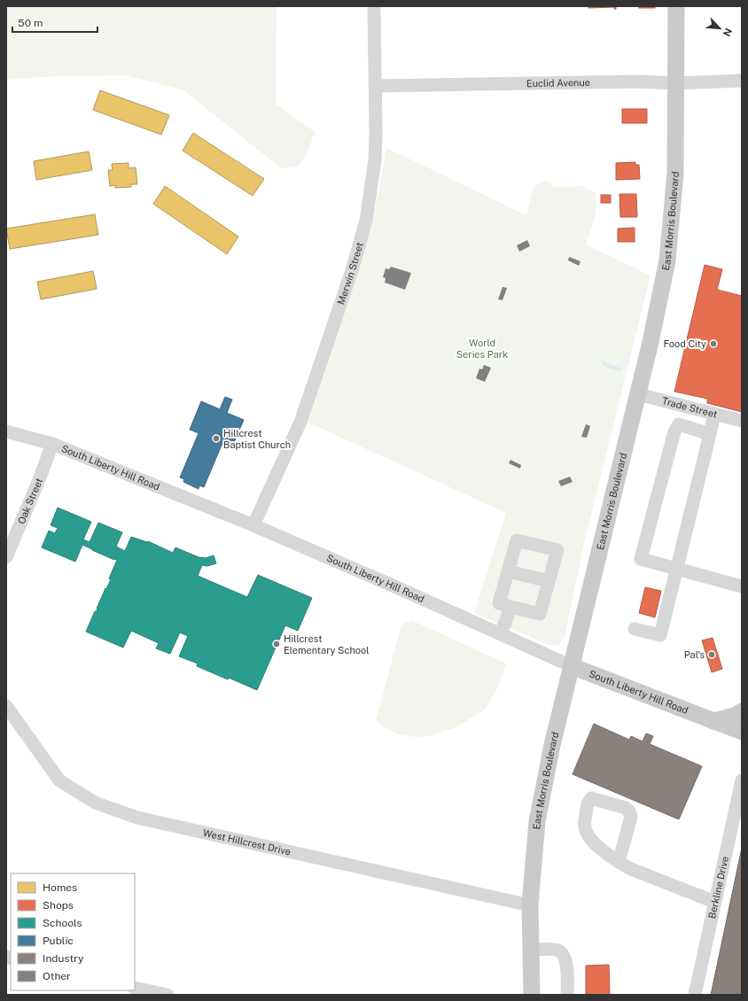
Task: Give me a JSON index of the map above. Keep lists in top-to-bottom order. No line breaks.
{"streets":{"main road":["East Morris Boulevard","South Liberty Hill Road"],"street":["Euclid Avenue","Merwin Street","Trade Street","Oak Street","West Hillcrest Drive","Berkline Drive"]},"crossings":[["Euclid Avenue","East Morris Boulevard"],["Euclid Avenue","Merwin Street"],["East Morris Boulevard","Trade Street"],["East Morris Boulevard","South Liberty Hill Road"],["East Morris Boulevard","West Hillcrest Drive"],["Merwin Street","South Liberty Hill Road"],["South Liberty Hill Road","Oak Street"]],"parks":["World Series Park"],"places":["Food City","Hillcrest Baptist Church","Hillcrest Elementary School","Pal's"],"legend":["Homes","Shops","Schools","Public","Industry","Other"],"scale_bar":"50 m","north":"bottom right"}
